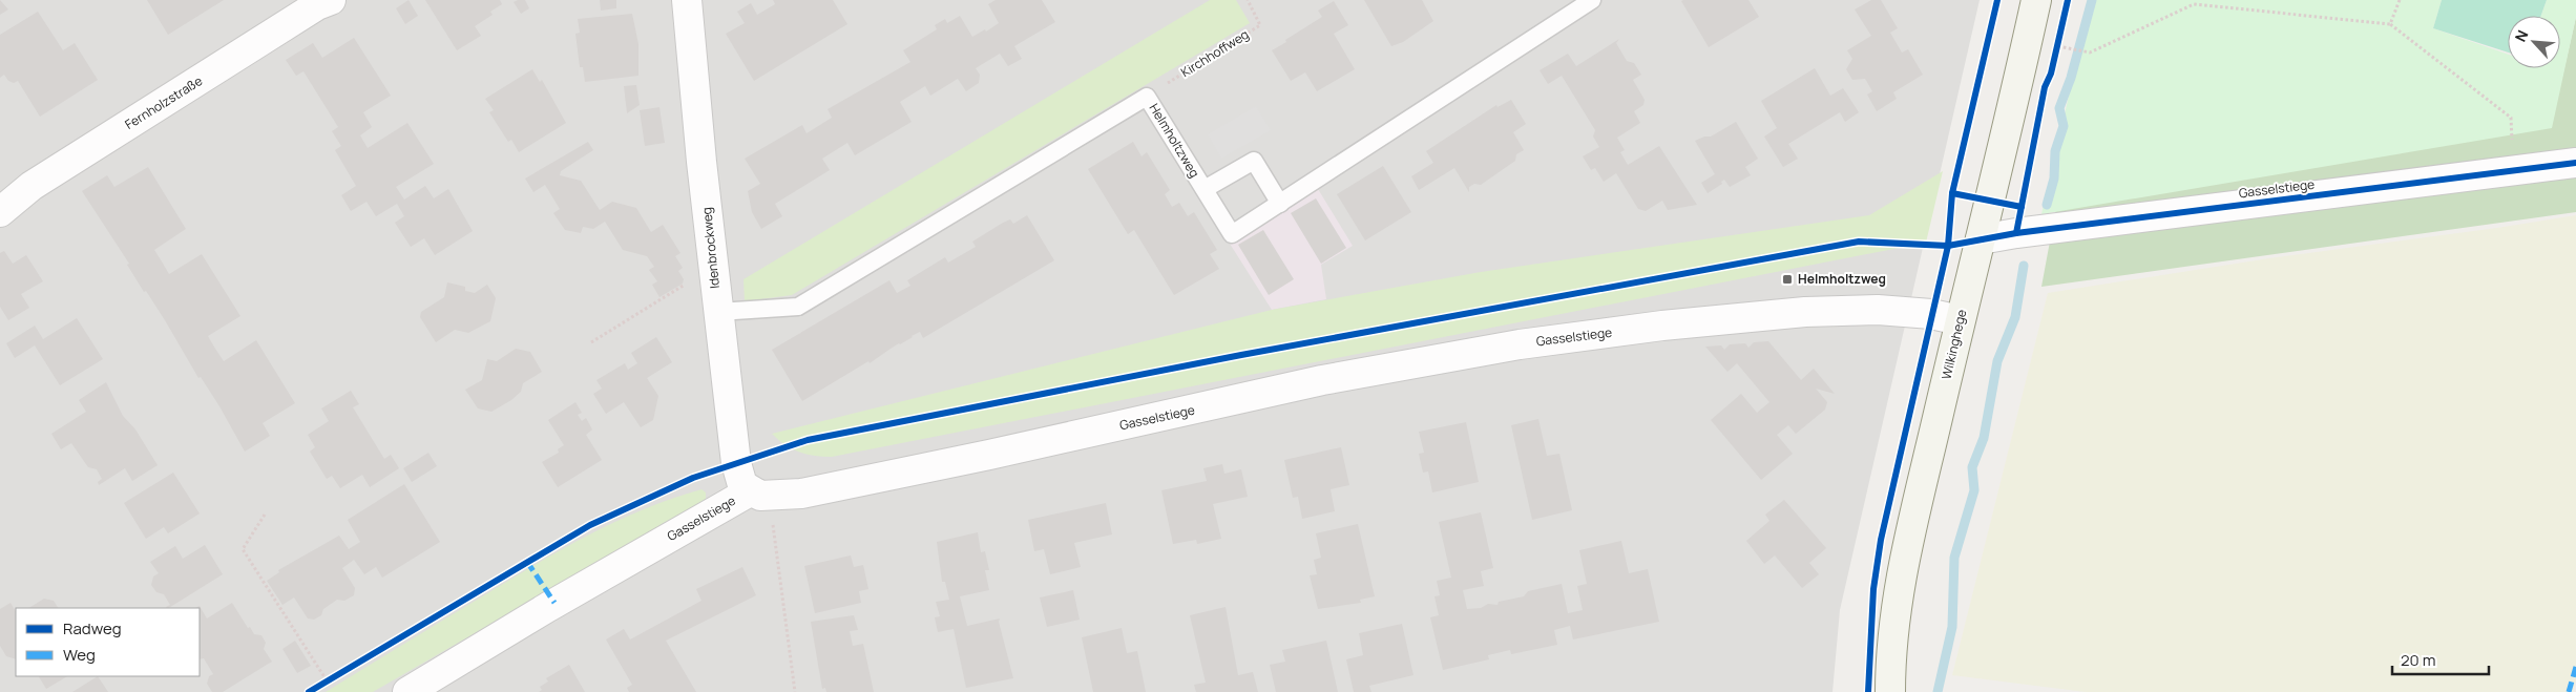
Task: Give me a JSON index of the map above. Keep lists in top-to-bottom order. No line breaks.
{"streets":{"street":["Fernholzstraße","Gasselstiege","Idenbrockweg","Wilkinghege"],"lane":["Helmholtzweg"],"path":["Kirchhoffweg"]},"crossings":[["Kirchhoffweg","Helmholtzweg"],["Helmholtzweg","Idenbrockweg"],["Gasselstiege","Idenbrockweg"],["Gasselstiege","Wilkinghege"]],"places":{"transit":["Helmholtzweg"]},"legend":["Radweg","Weg"],"scale_bar":"20 m","north":"top left"}
